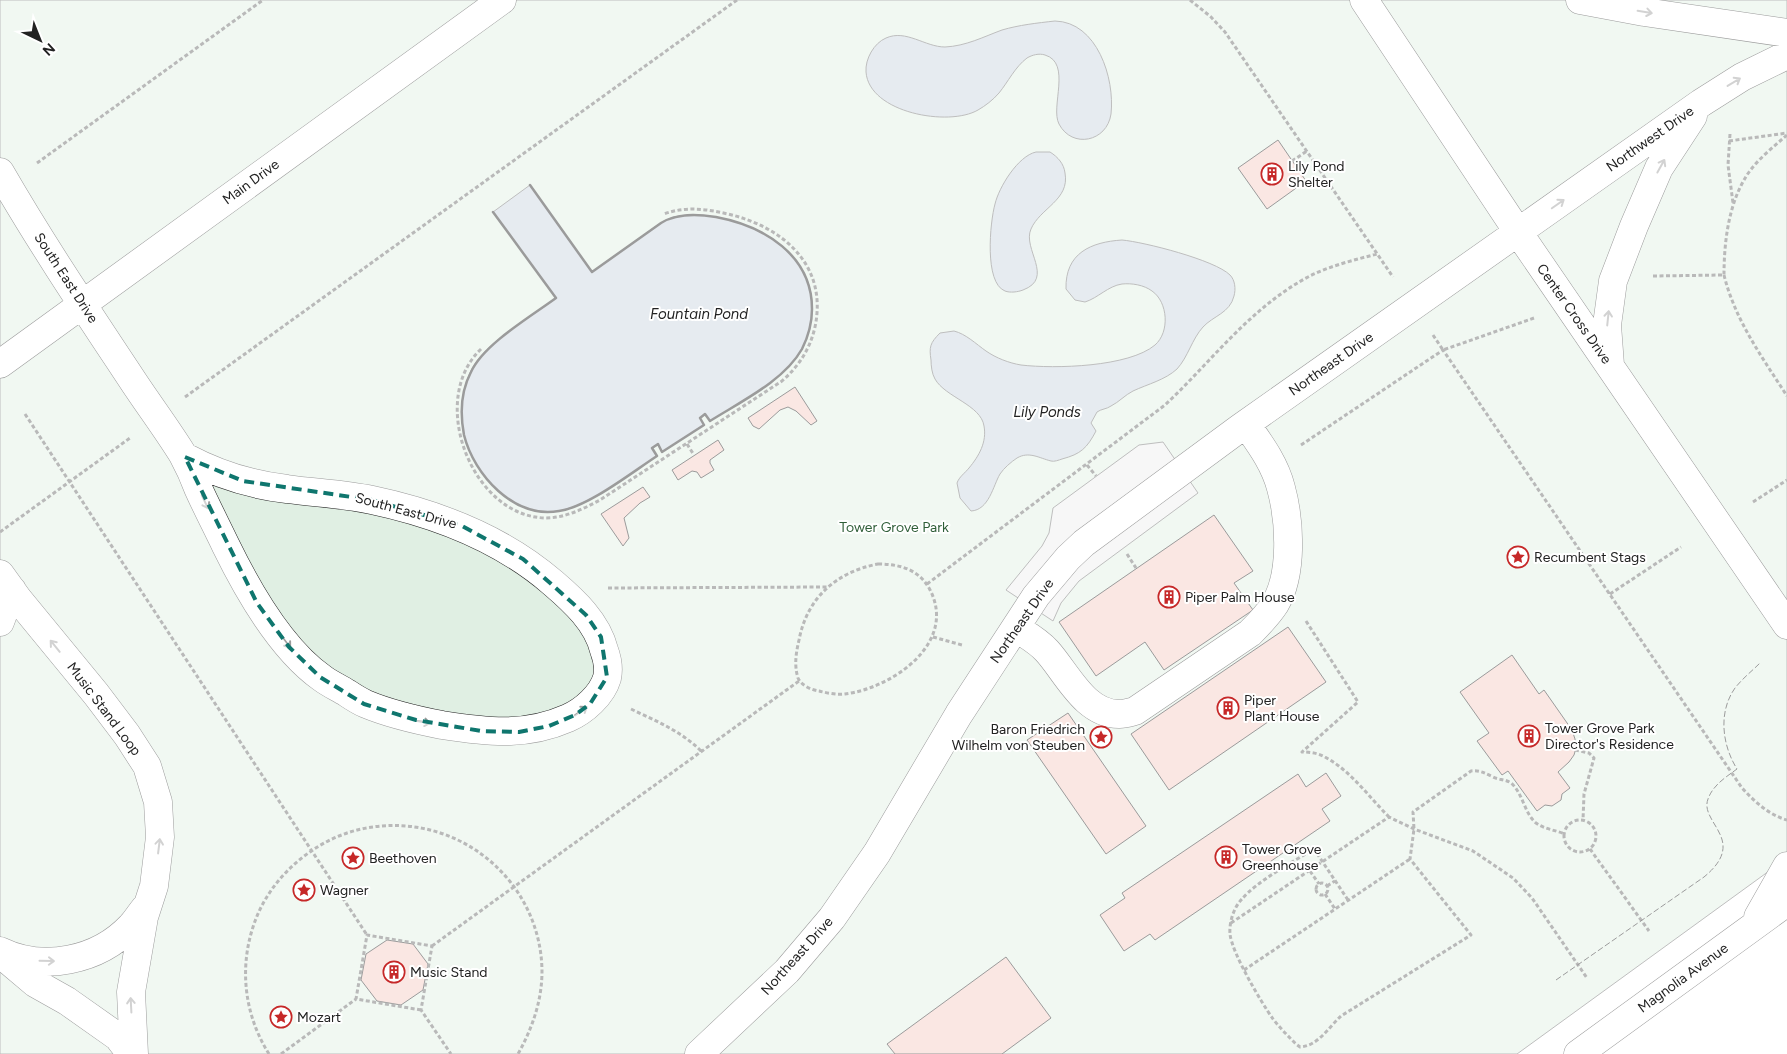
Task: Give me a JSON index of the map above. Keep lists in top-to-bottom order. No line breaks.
{"streets":{"street":["Northwest Drive","Main Drive","South East Drive","Center Cross Drive","Northeast Drive","Music Stand Loop","Magnolia Avenue"]},"crossings":[["Northwest Drive","Center Cross Drive"],["Northwest Drive","Northeast Drive"],["Main Drive","South East Drive"],["Center Cross Drive","Northeast Drive"]],"one_way":["Northwest Drive"],"water":["Fountain Pond","Lily Ponds"],"parks":["Tower Grove Park"],"places":{"building":["Lily Pond Shelter","Piper Palm House","Piper Plant House","Tower Grove Park Director's Residence","Tower Grove Greenhouse","Music Stand"],"place":["Recumbent Stags","Baron Friedrich Wilhelm von Steuben","Beethoven","Wagner","Mozart"]},"north":"bottom right"}
